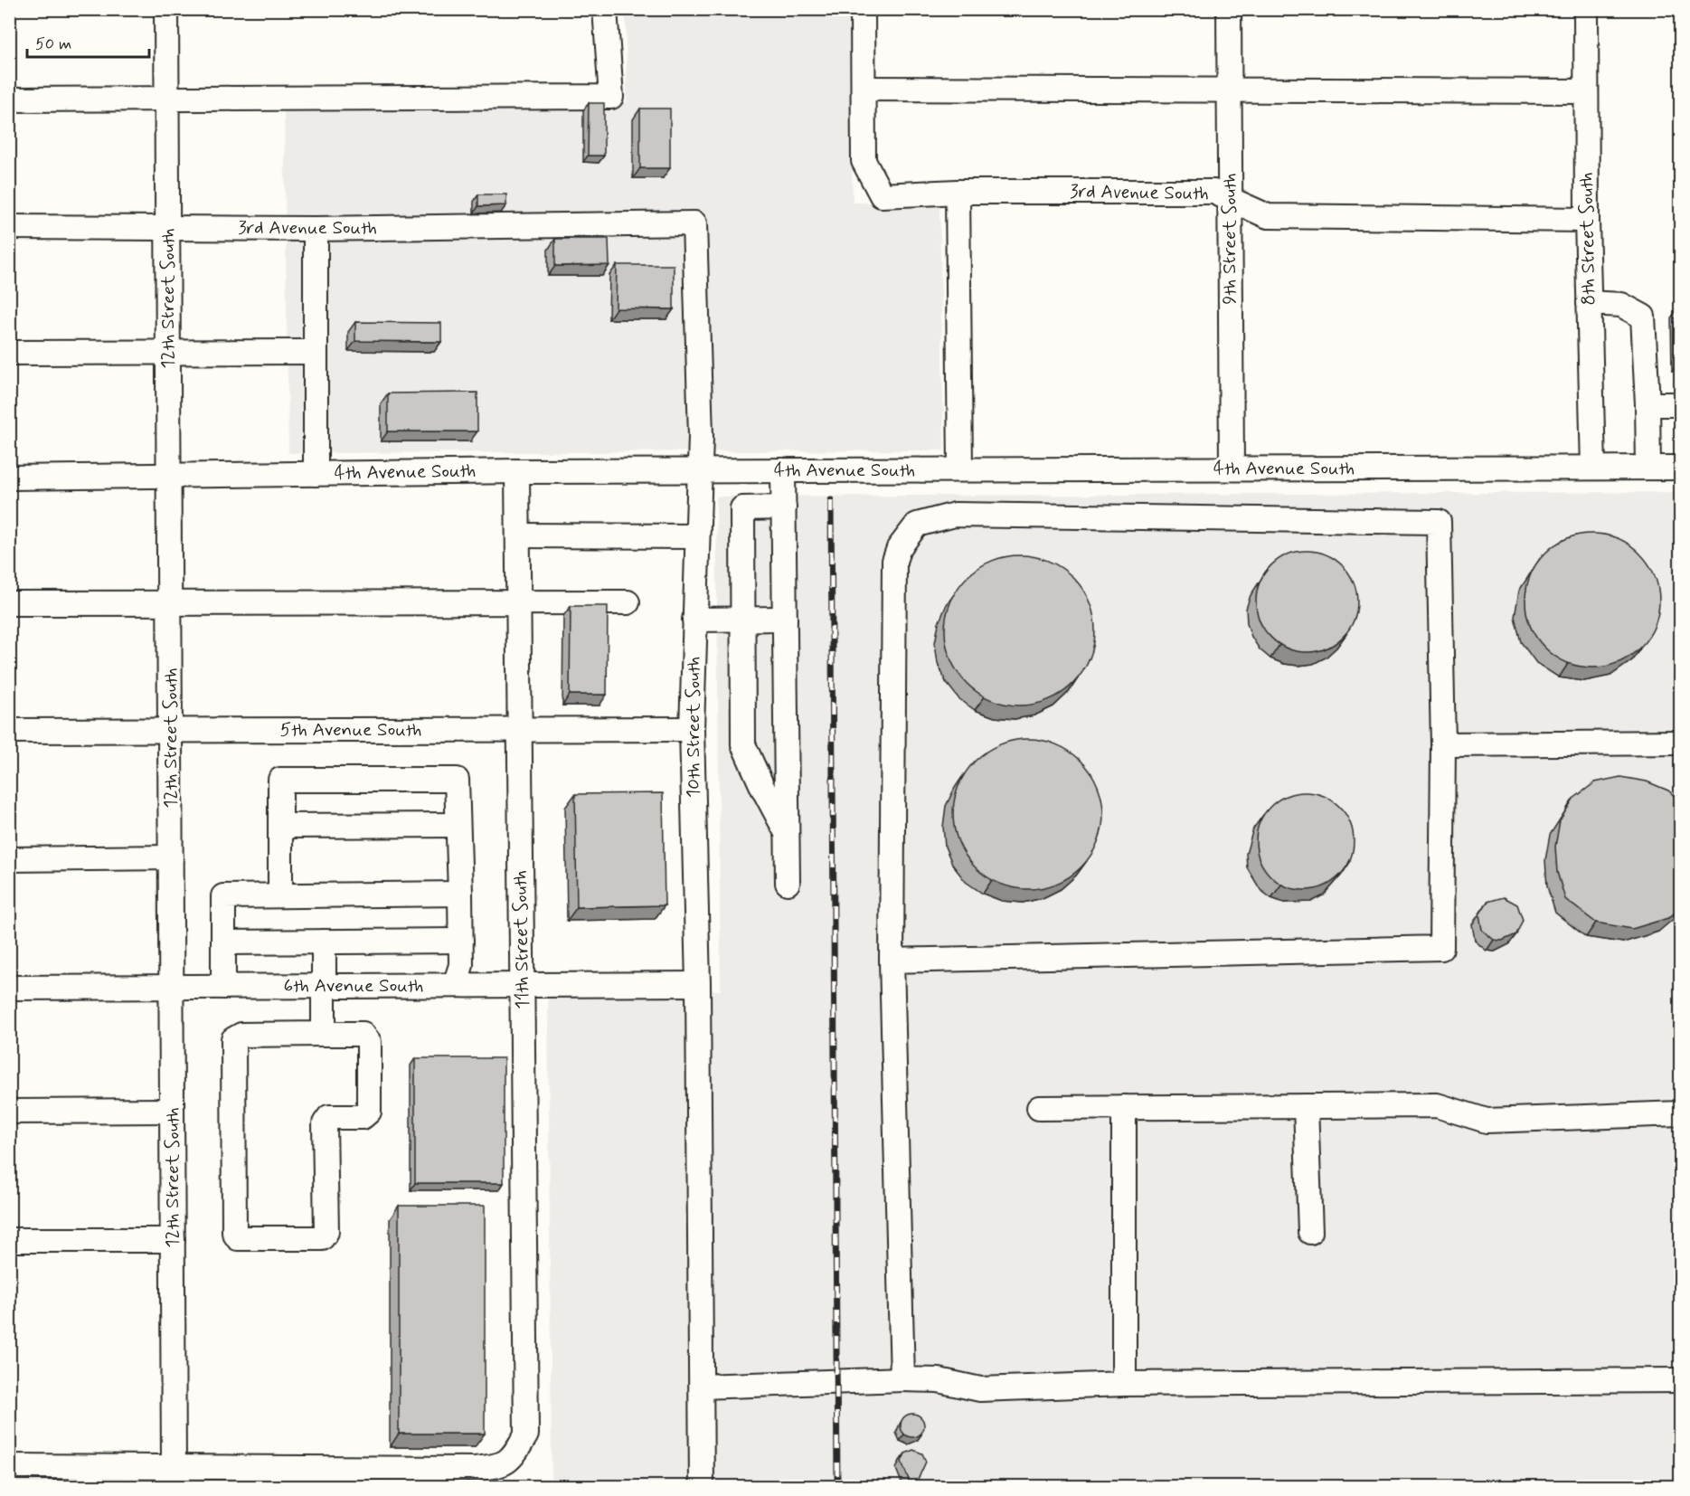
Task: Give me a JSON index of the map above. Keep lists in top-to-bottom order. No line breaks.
{"streets":{"street":["3rd Avenue South","9th Street South","8th Street South","12th Street South","4th Avenue South","10th Street South","5th Avenue South","11th Street South","6th Avenue South"]},"crossings":[["3rd Avenue South","9th Street South"],["3rd Avenue South","8th Street South"],["3rd Avenue South","12th Street South"],["3rd Avenue South","4th Avenue South"],["3rd Avenue South","10th Street South"],["9th Street South","4th Avenue South"],["8th Street South","4th Avenue South"],["12th Street South","4th Avenue South"],["12th Street South","5th Avenue South"],["12th Street South","6th Avenue South"],["4th Avenue South","10th Street South"],["4th Avenue South","11th Street South"],["10th Street South","5th Avenue South"],["10th Street South","6th Avenue South"],["5th Avenue South","11th Street South"],["11th Street South","6th Avenue South"]],"scale_bar":"50 m"}
